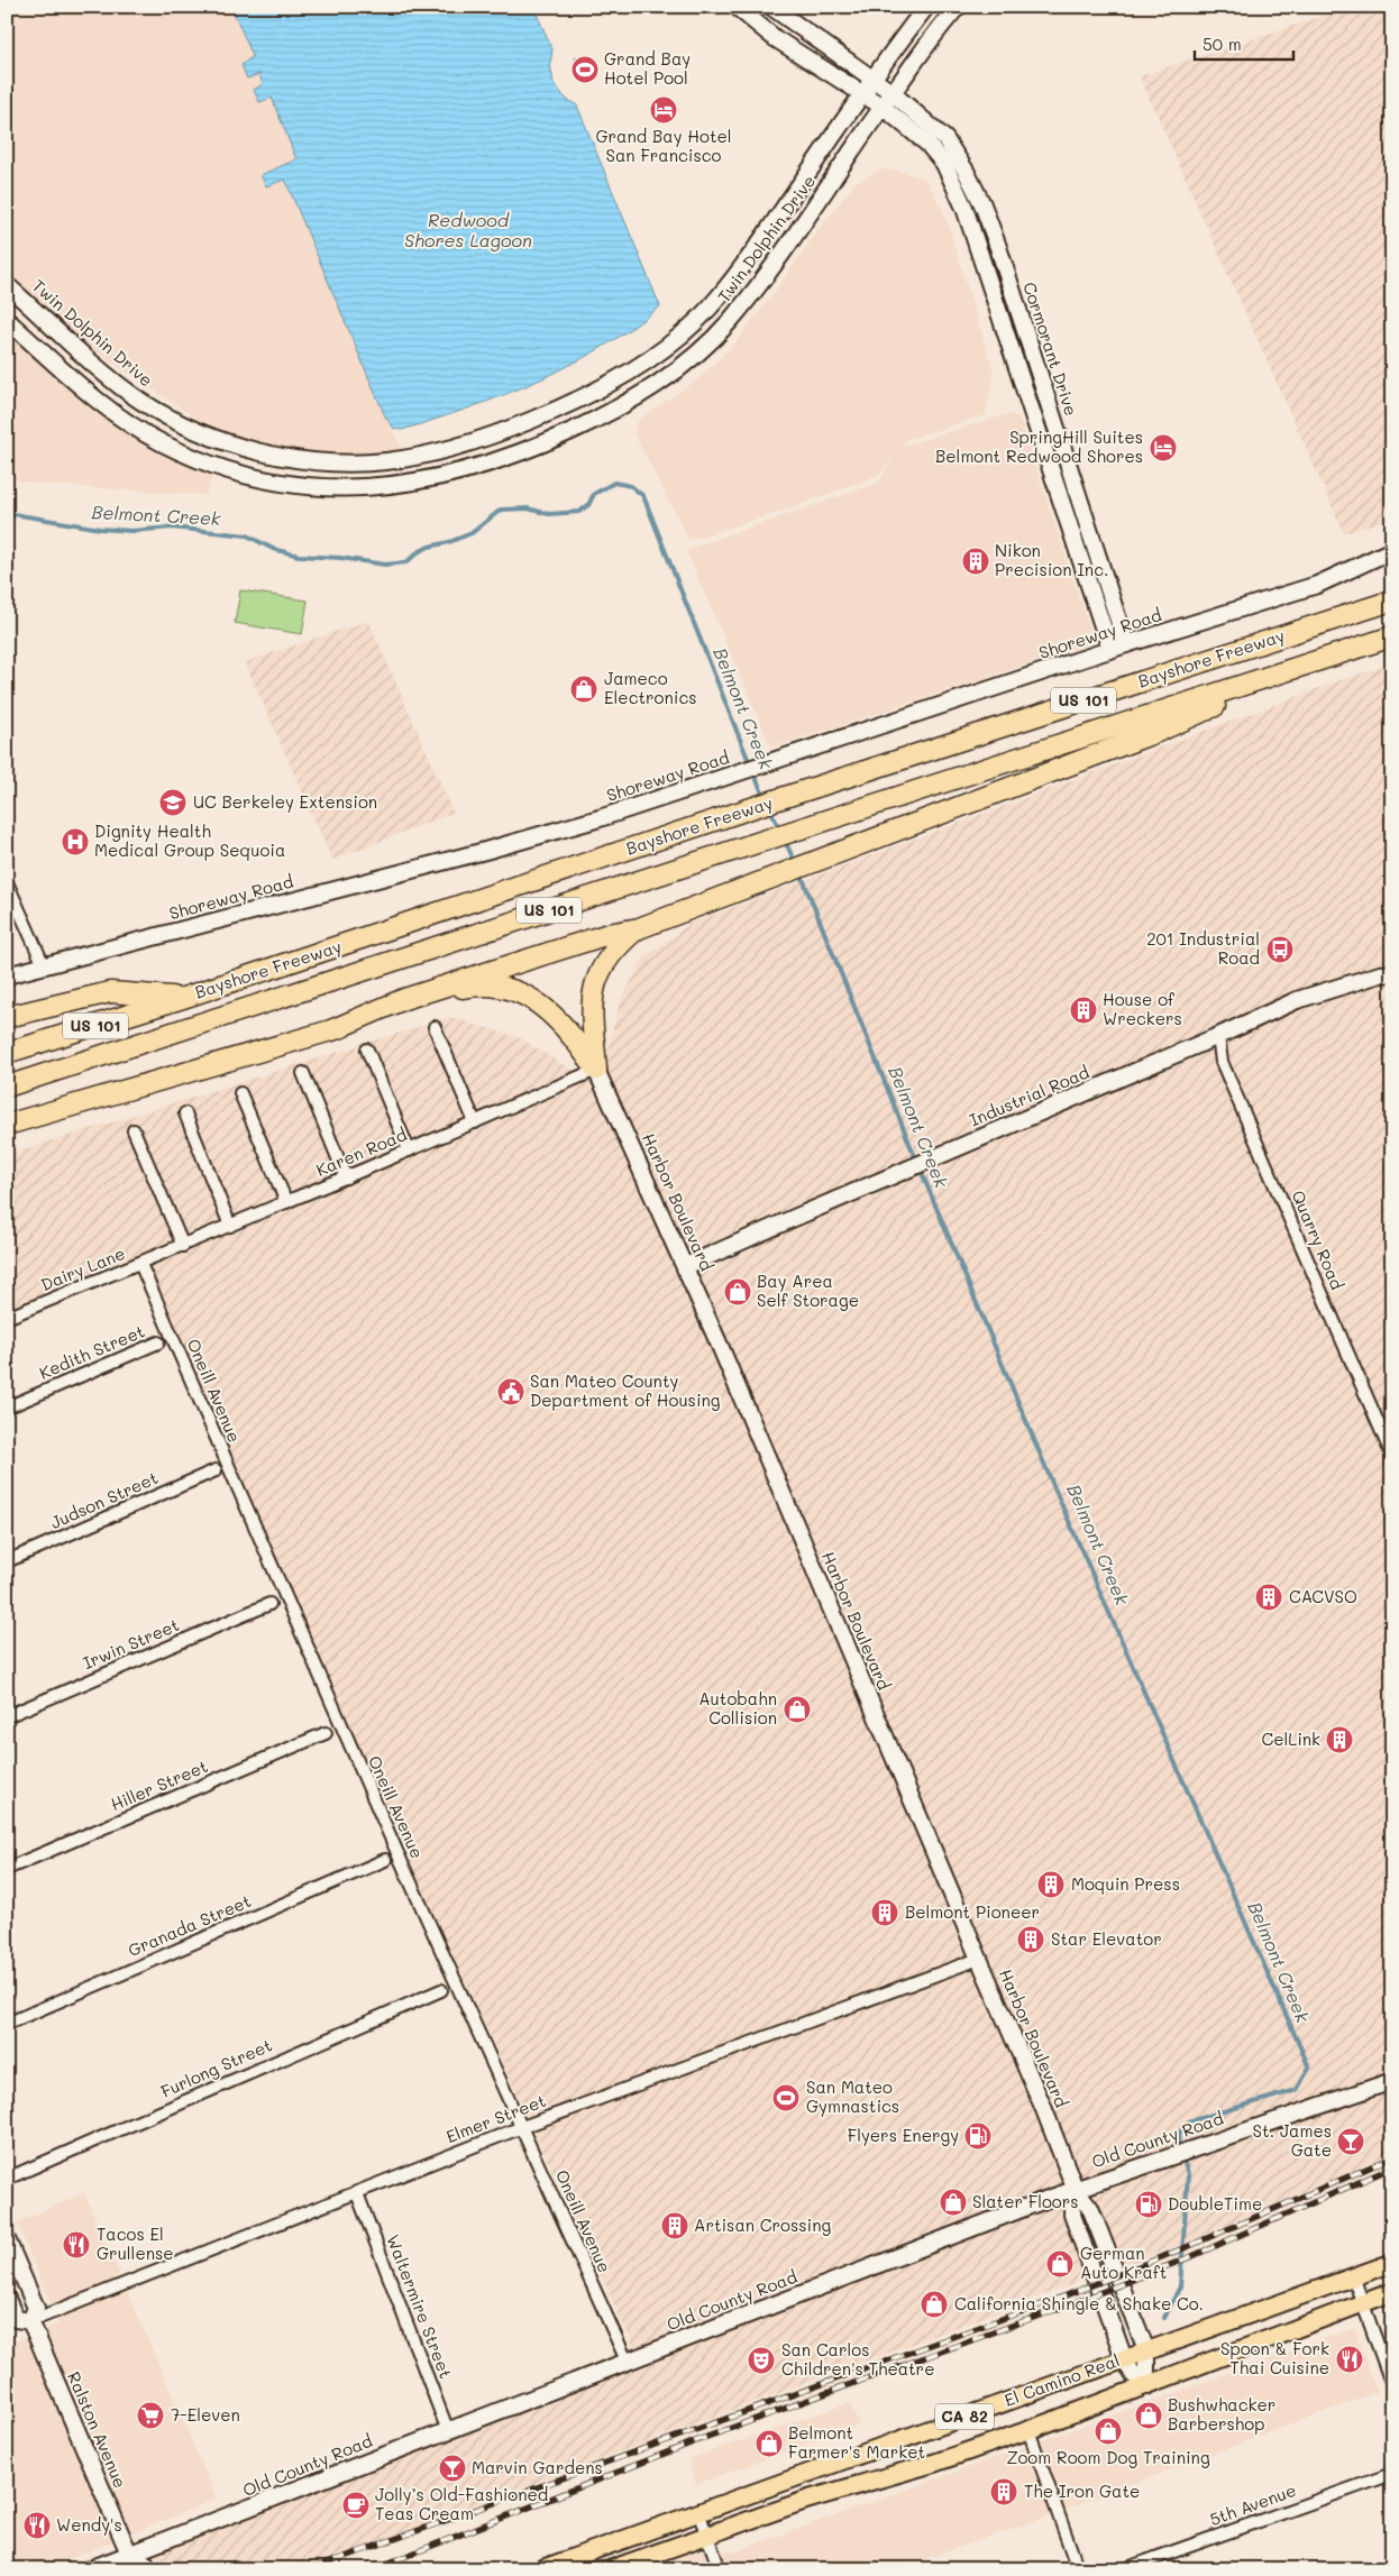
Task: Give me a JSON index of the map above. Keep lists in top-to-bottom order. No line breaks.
{"streets":{"highway":["Bayshore Freeway","US 101"],"main road":["Twin Dolphin Drive","Cormorant Drive","Shoreway Road","Industrial Road","Harbor Boulevard","Old County Road","El Camino Real","CA 82","Ralston Avenue"],"street":["Karen Road","Quarry Road","Dairy Lane","Kedith Street","Oneill Avenue","Judson Street","Irwin Street","Hiller Street","Granada Street","Furlong Street","Elmer Street","Waltermire Street","5th Avenue"]},"crossings":[["Twin Dolphin Drive","Cormorant Drive"],["Cormorant Drive","Shoreway Road"],["Industrial Road","Harbor Boulevard"],["Industrial Road","Quarry Road"],["Karen Road","Harbor Boulevard"],["Karen Road","Dairy Lane"],["Karen Road","Oneill Avenue"],["Harbor Boulevard","Elmer Street"],["Harbor Boulevard","Old County Road"],["Harbor Boulevard","El Camino Real"],["Dairy Lane","Oneill Avenue"],["Oneill Avenue","Elmer Street"],["Oneill Avenue","Old County Road"],["Elmer Street","Waltermire Street"],["Elmer Street","Ralston Avenue"],["Old County Road","Waltermire Street"],["Old County Road","Ralston Avenue"]],"water":["Redwood Shores Lagoon","Belmont Creek"],"places":{"sports":["Grand Bay Hotel Pool","San Mateo Gymnastics"],"hotel":["Grand Bay Hotel San Francisco","SpringHill Suites Belmont Redwood Shores"],"building":["Nikon Precision Inc.","House of Wreckers","CACVSO","CelLink","Moquin Press","Belmont Pioneer","Star Elevator","Artisan Crossing","The Iron Gate"],"shop":["Jameco Electronics","Bay Area Self Storage","Autobahn Collision","Slater Floors","German Auto Kraft","California Shingle & Shake Co.","Bushwhacker Barbershop","Zoom Room Dog Training","Belmont Farmer's Market"],"school or university":["UC Berkeley Extension"],"hospital":["Dignity Health Medical Group Sequoia"],"bus stop":["201 Industrial Road"],"public building":["San Mateo County Department of Housing"],"fuel station":["Flyers Energy","DoubleTime"],"bar":["St. James Gate","Marvin Gardens"],"restaurant":["Tacos El Grullense","Spoon & Fork Thai Cuisine","Wendy's"],"theatre":["San Carlos Children's Theatre"],"supermarket":["7-Eleven"],"cafe":["Jolly’s Old-Fashioned Teas Cream"]},"scale_bar":"50 m"}
